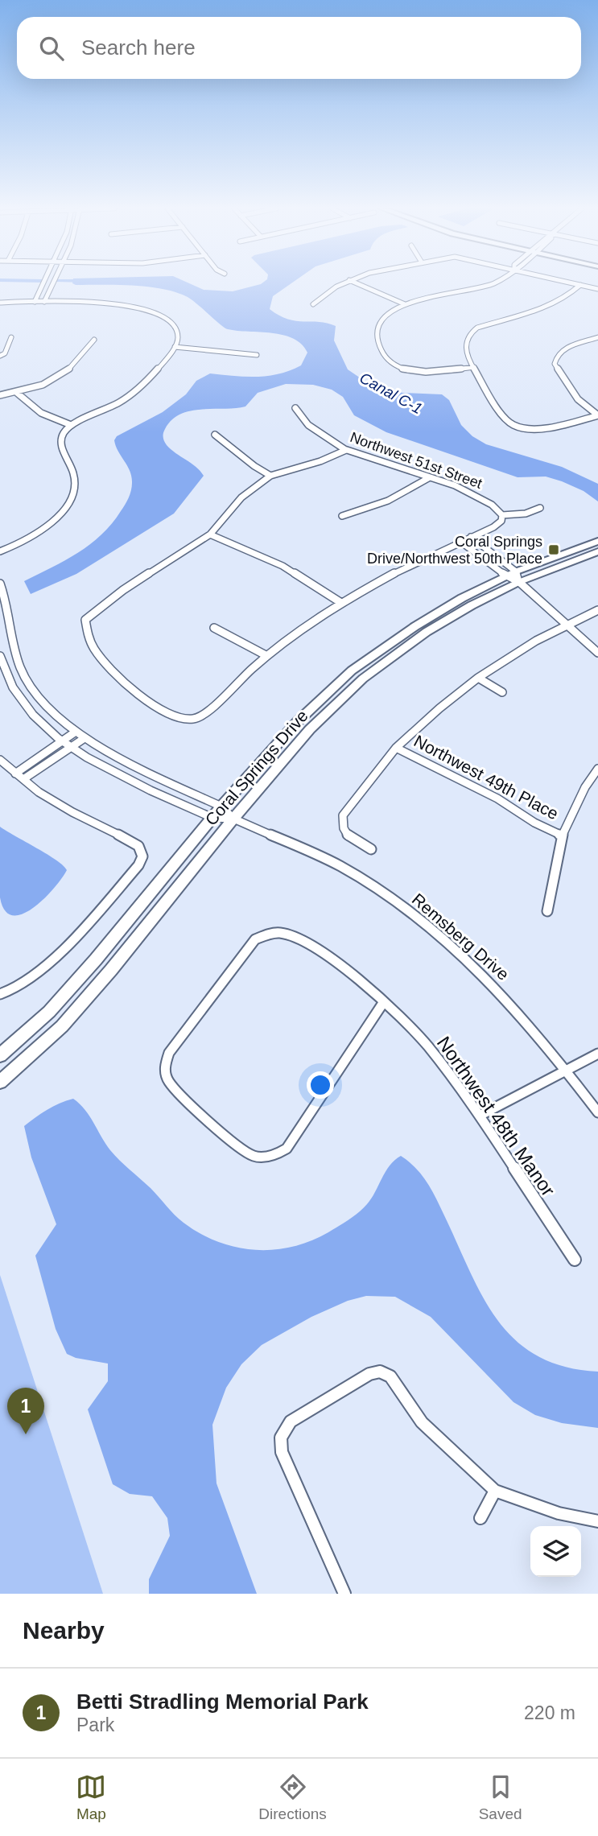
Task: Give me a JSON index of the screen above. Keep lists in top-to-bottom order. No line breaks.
{"streets":{"main road":["Coral Springs Drive"],"street":["Northwest 51st Street","Northwest 49th Place","Remsberg Drive","Northwest 48th Manor"]},"crossings":[["Coral Springs Drive","Remsberg Drive"]],"water":["Canal C-1"],"places":{"transit":["Coral Springs Drive/Northwest 50th Place"]},"page":{"search":"Search here","pins":"1","heading":"Nearby","list":[{"mark":"1","name":"Betti Stradling Memorial Park","note":"Park","value":"220 m"}],"nav":["Map","Directions","Saved"]}}
